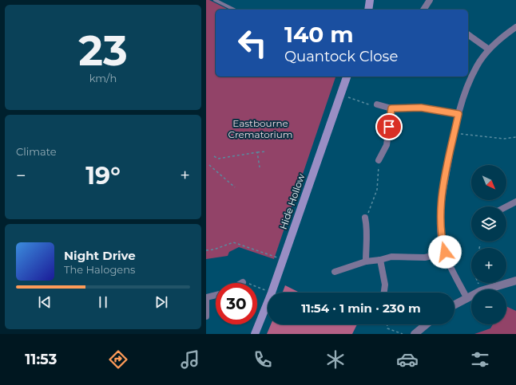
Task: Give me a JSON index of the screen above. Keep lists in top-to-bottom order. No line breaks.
{"streets":{"main road":["Hide Hollow"]},"parks":["Eastbourne Crematorium"],"north":"bottom right","page":{"tile":[["23","km/h"],"Climate"],"turn":["140 m","Quantock Close"],"heat":["−","19°","+"],"map_buttons":["+","−"],"song":["Night Drive","The Halogens"],"limit":"30","trip":"11:54 · 1 min · 230 m","tabs":"11:53"}}
